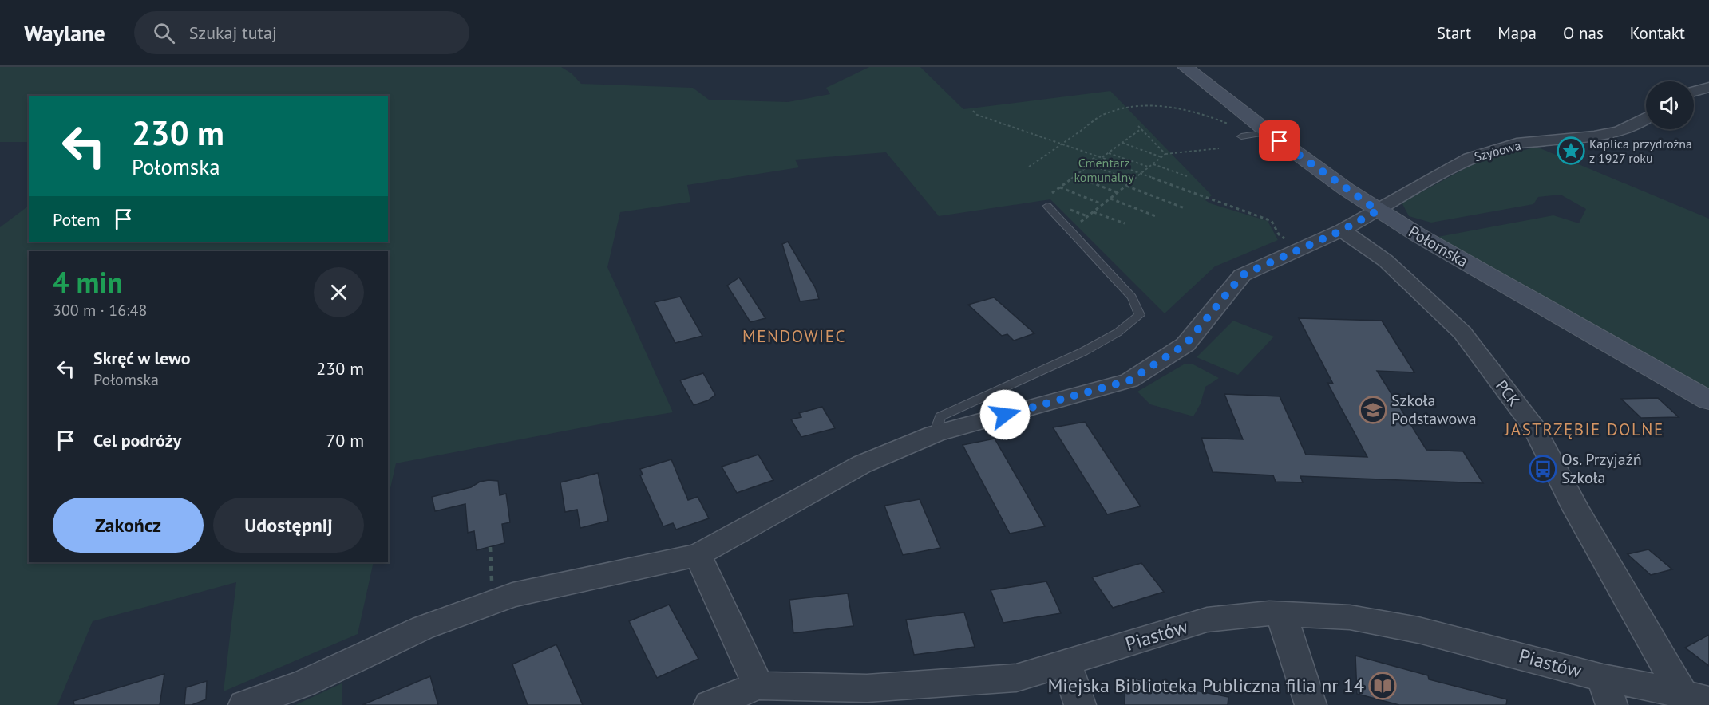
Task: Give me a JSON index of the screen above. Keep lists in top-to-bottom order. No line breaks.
{"streets":{"street":["Szybowa","Połomska","PCK","Piastów"]},"crossings":[["Szybowa","Połomska"],["Szybowa","PCK"],["PCK","Piastów"]],"districts":["MENDOWIEC","JASTRZĘBIE DOLNE"],"parks":["Cmentarz komunalny"],"places":{"place":["Kaplica przydrożna z 1927 roku"],"school or university":["Szkoła Podstawowa"],"bus stop":["Os. Przyjaźń Szkoła"],"library":["Miejska Biblioteka Publiczna filia nr 14"]},"page":{"header":"Waylane","search":"Szukaj tutaj","nav":["Start","Mapa","O nas","Kontakt"],"turn":["230 m","Połomska"],"then":"Potem","heading":["4 min","300 m · 16:48"],"list":[{"name":"Skręć w lewo","note":"Połomska","value":"230 m"},{"name":"Cel podróży","value":"70 m"}],"buttons":["Zakończ","Udostępnij"]}}
